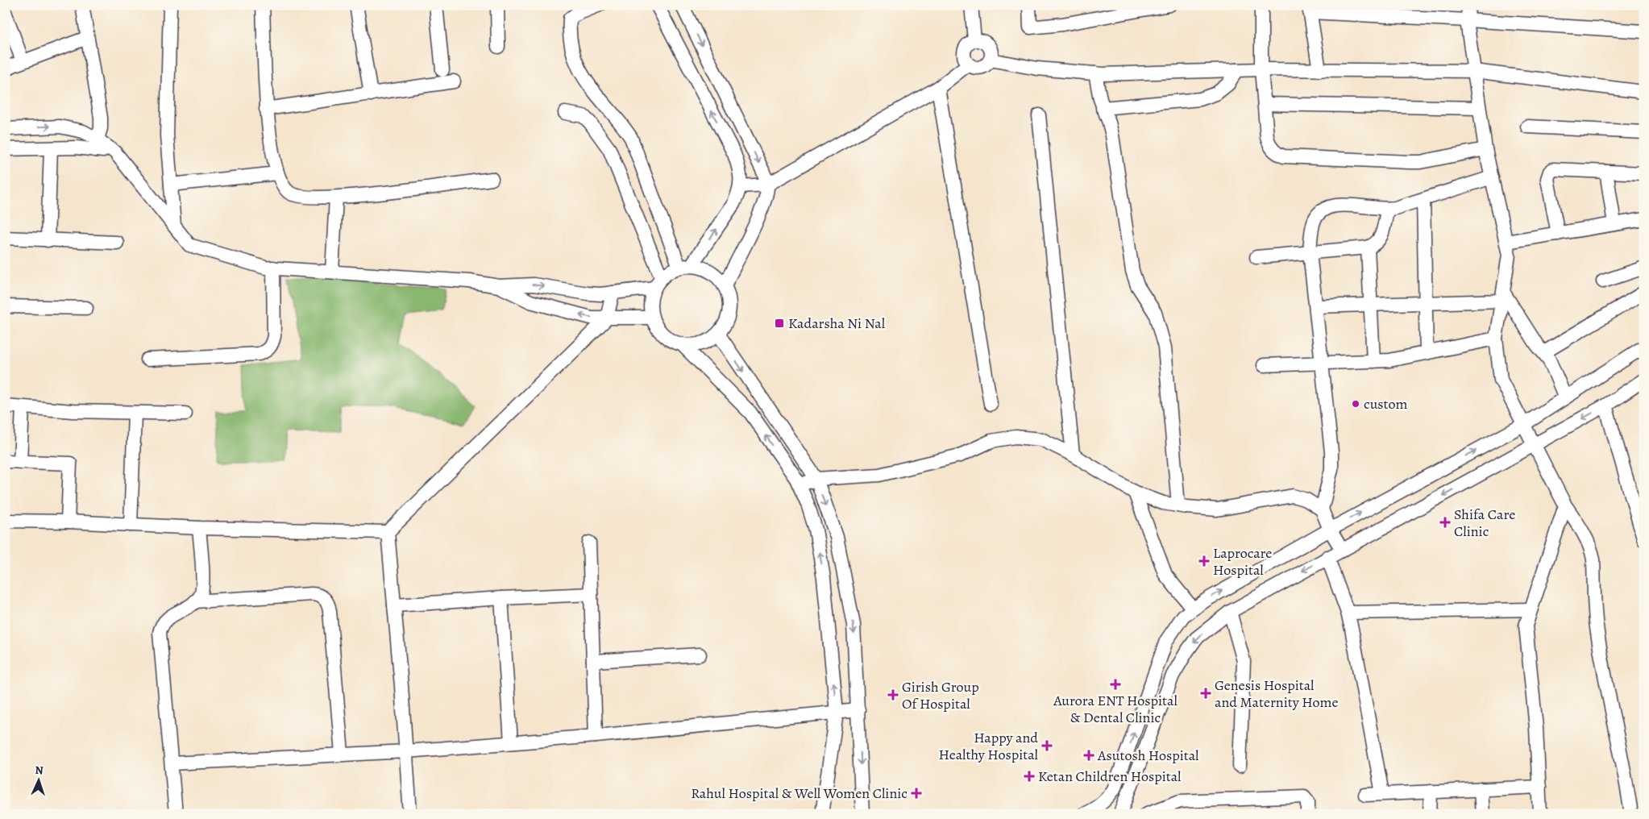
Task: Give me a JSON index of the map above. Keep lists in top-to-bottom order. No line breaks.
{"places":{"transit":["Kadarsha Ni Nal"],"other":["custom"],"health":["Shifa Care Clinic","Laprocare Hospital","Aurora ENT Hospital & Dental Clinic","Genesis Hospital and Maternity Home","Girish Group Of Hospital","Happy and Healthy Hospital","Asutosh Hospital","Ketan Children Hospital","Rahul Hospital & Well Women Clinic"]},"north":"top"}
